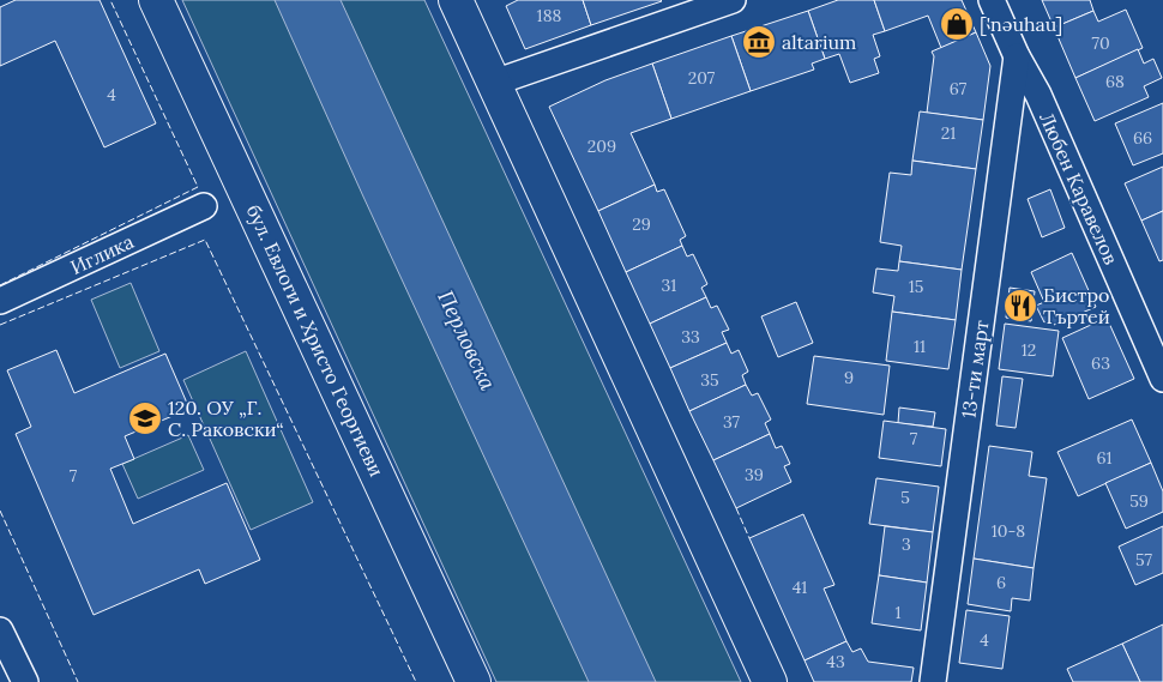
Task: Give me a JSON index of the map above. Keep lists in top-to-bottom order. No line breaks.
{"streets":{"main road":["бул. Евлоги и Христо Георгиеви"],"street":["Любен Каравелов","Иглика","13-ти март"]},"crossings":[["Любен Каравелов","13-ти март"]],"water":["Перловска"],"places":{"shop":["['nəuhau]"],"museum":["altarium"],"restaurant":["Бистро Търтей"],"school or university":["120. ОУ „Г. С. Раковски“"]},"house_numbers":["188","70","207","68","67","4","21","66","209","29","31","15","33","11","12","63","9","35","37","7","61","39","7","5","59","10-8","3","57","6","41","1","4","43"]}
